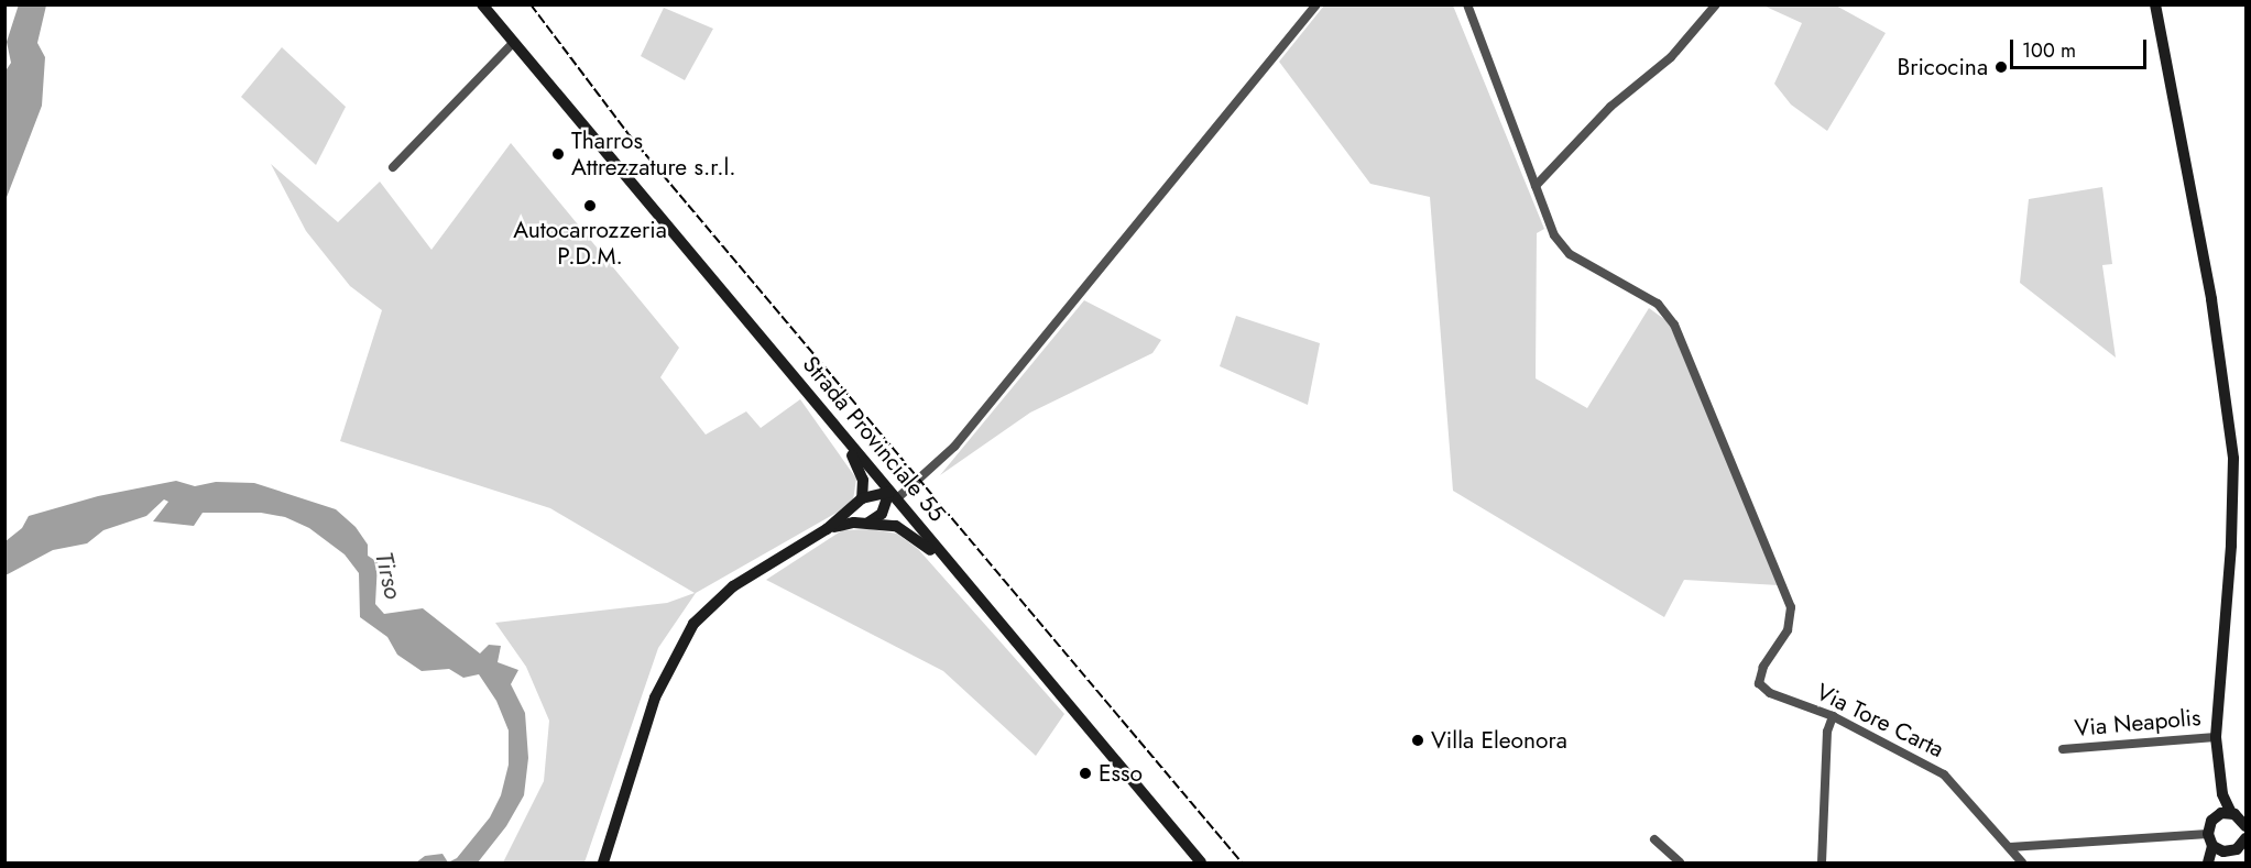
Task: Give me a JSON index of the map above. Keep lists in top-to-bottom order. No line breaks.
{"streets":{"main road":["Strada Provinciale 55"],"street":["Via Tore Carta","Via Neapolis"]},"water":["Tirso"],"places":["Bricocina","Tharros Attrezzature s.r.l.","Autocarrozzeria P.D.M.","Villa Eleonora","Esso"],"scale_bar":"100 m"}
